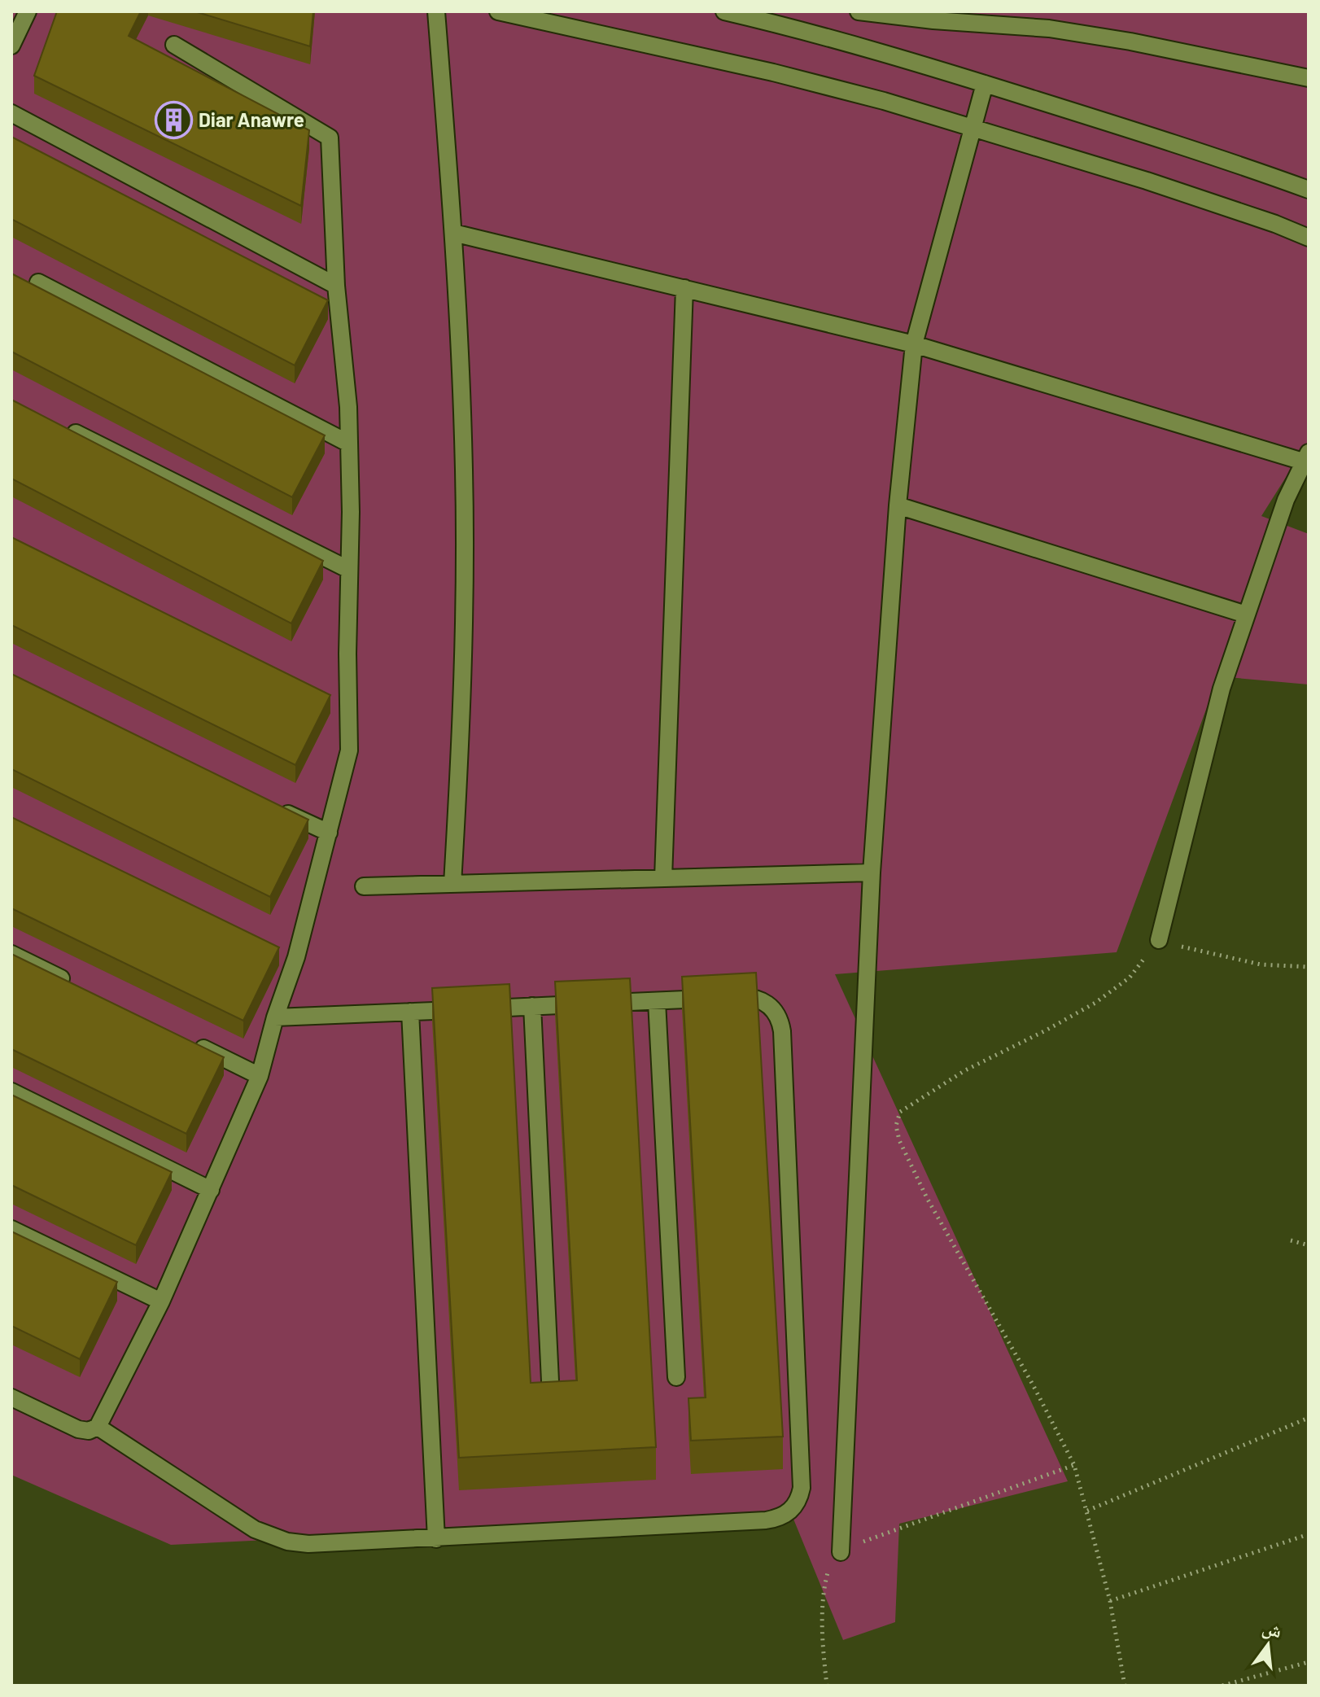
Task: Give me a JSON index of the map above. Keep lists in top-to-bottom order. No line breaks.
{"places":{"building":["Diar Anawre"]},"north":"top"}
